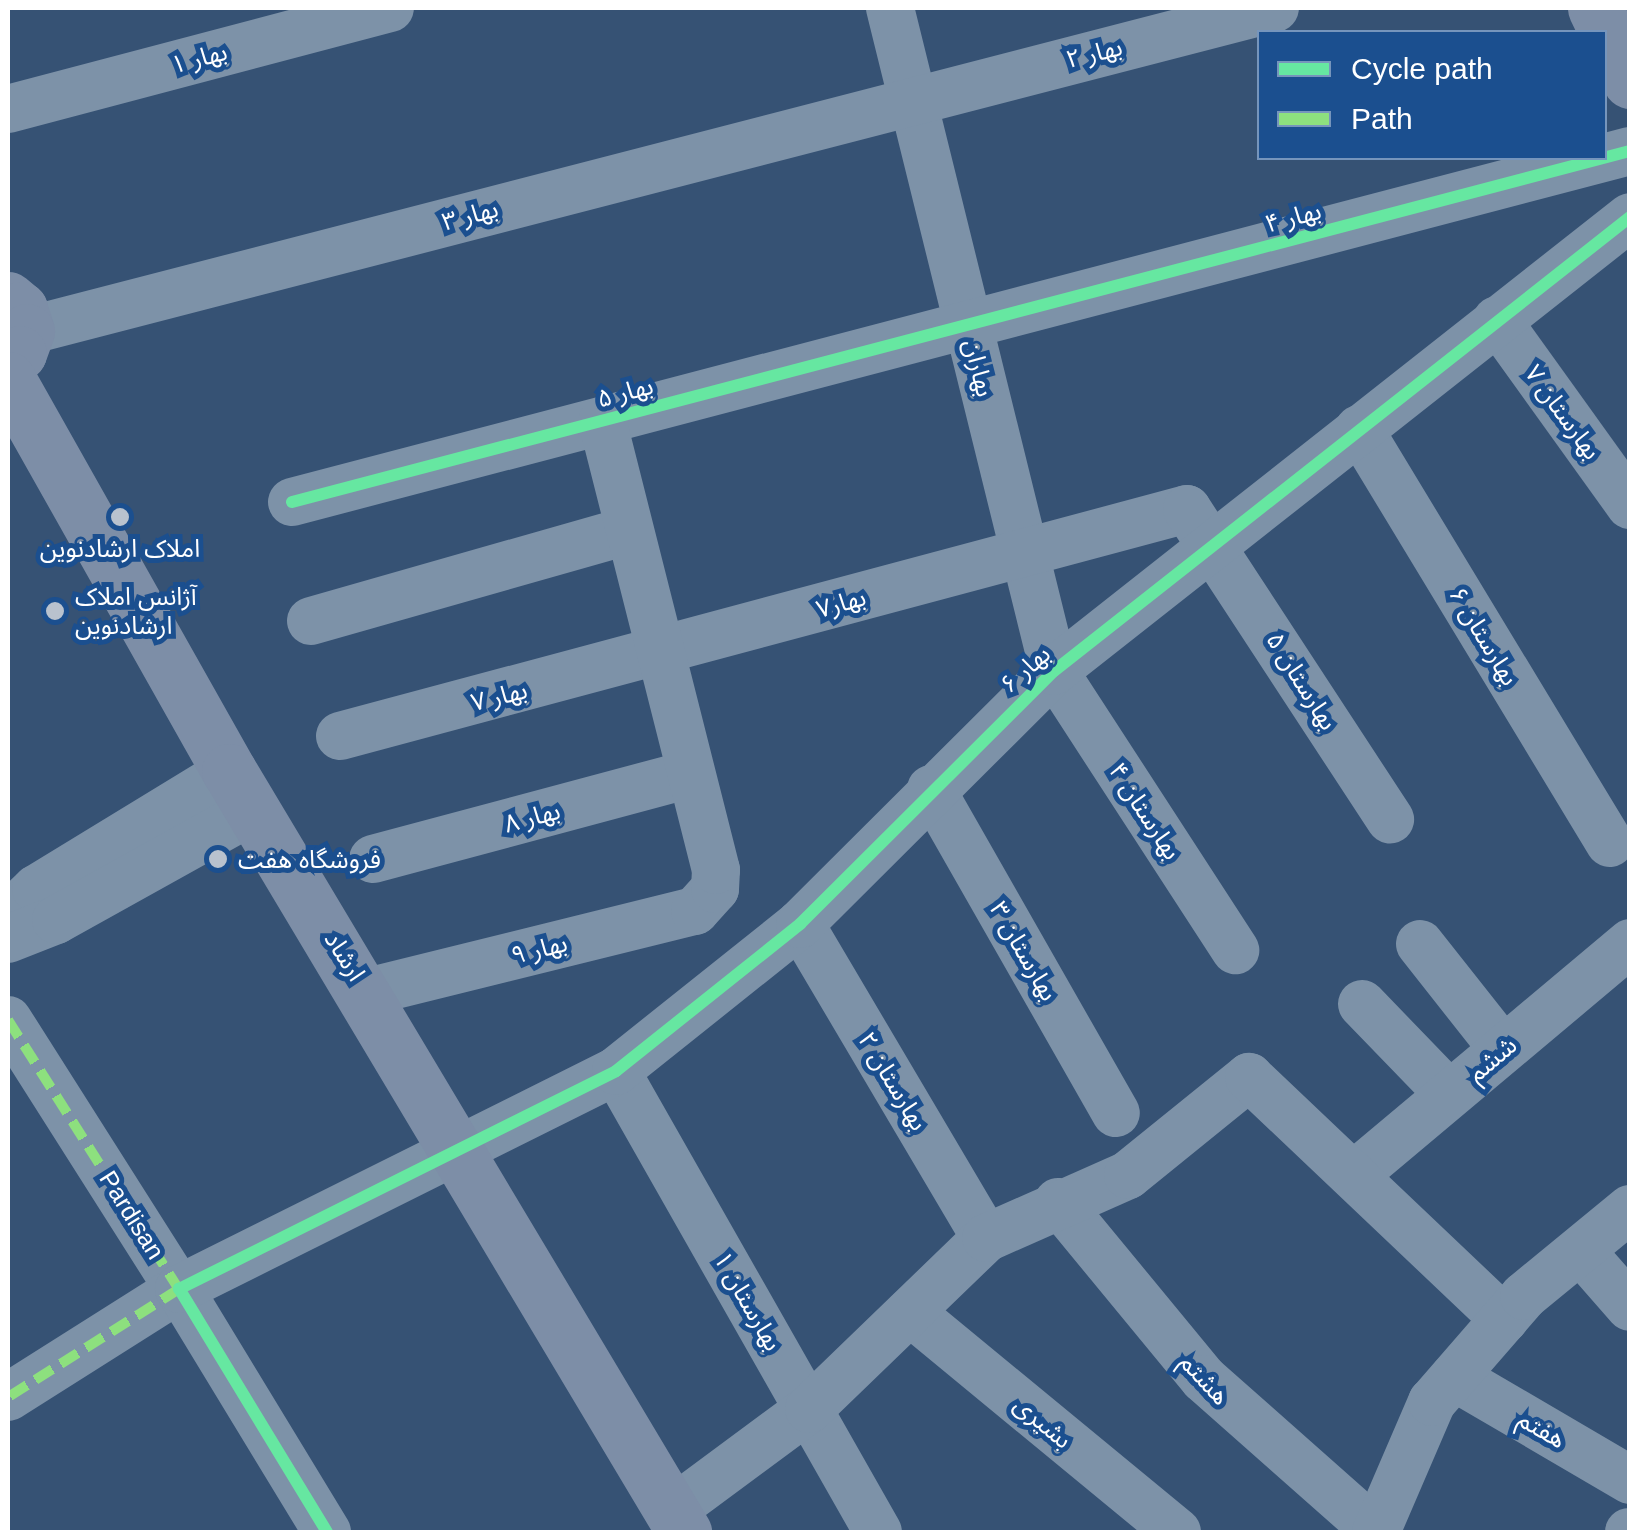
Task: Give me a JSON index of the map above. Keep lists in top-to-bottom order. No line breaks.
{"streets":{"main road":["ارشاد"],"street":["بهار ۲","بهار ۱","بهار ۳","بهار ۴","بهاران","بهار ۵","بهارستان ۷","بهار۷","بهارستان ۶","بهار ۶","بهارستان ۵","بهار ۷","بهارستان ۴","بهار ۸","بهار ۹","بهارستان ۳","ششم","بهارستان ۲","Pardisan","بهارستان ۱","هشتم","بشیری","هفتم"]},"crossings":[["بهار ۲","بهار ۳"],["بهار ۲","بهاران"],["بهار ۳","بهاران"],["بهار ۳","ارشاد"],["بهار ۴","بهاران"],["بهار ۴","بهار ۵"],["بهاران","بهار ۵"],["بهاران","بهار۷"],["بهاران","بهار ۶"],["بهاران","بهارستان ۴"],["بهارستان ۷","بهار ۶"],["بهار۷","بهار ۷"],["بهارستان ۶","بهار ۶"],["بهار ۶","بهارستان ۵"],["بهار ۶","بهارستان ۴"],["بهار ۶","بهارستان ۳"],["بهار ۶","ارشاد"],["بهار ۶","بهارستان ۲"],["بهار ۶","Pardisan"],["بهار ۶","بهارستان ۱"],["بهار ۸","بهار ۹"],["بهار ۹","ارشاد"]],"places":["املاک ارشادنوین","آژانس املاک ارشادنوین","فروشگاه هفت"],"legend":["Cycle path","Path"]}
